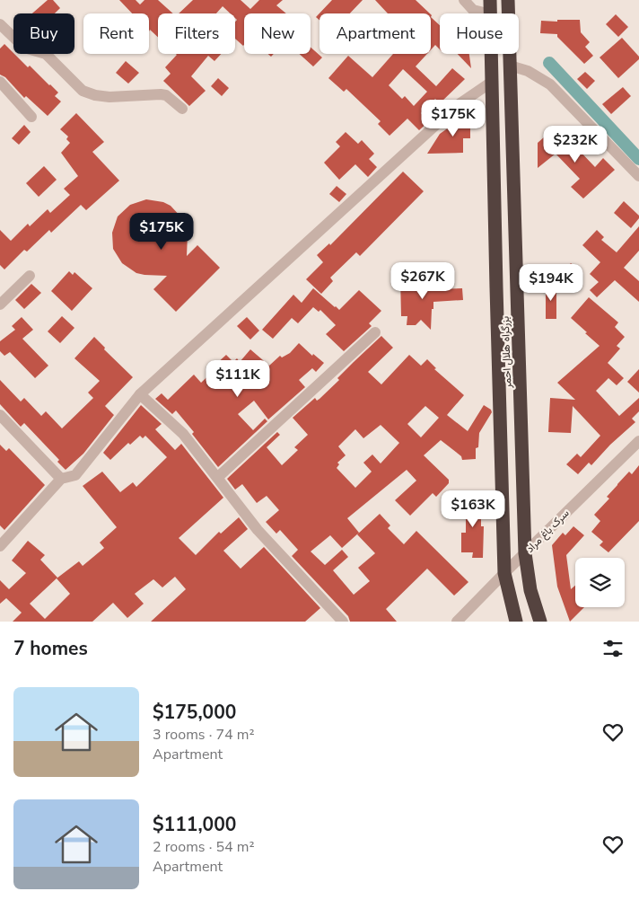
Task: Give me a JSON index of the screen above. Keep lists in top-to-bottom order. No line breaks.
{"streets":{"highway":["بزرگراه هلال احمر"],"street":["سرک باغ مراد"]},"crossings":[["بزرگراه هلال احمر","سرک باغ مراد"]],"page":{"chip":["Buy","Rent","Filters","New","Apartment","House"],"price":["$175K","$232K","$175K","$267K","$194K","$111K","$163K"],"heading":"7 homes","list":[{"name":"$175,000","note":"3 rooms · 74 m² · Apartment"},{"name":"$111,000","note":"2 rooms · 54 m² · Apartment"}]}}
